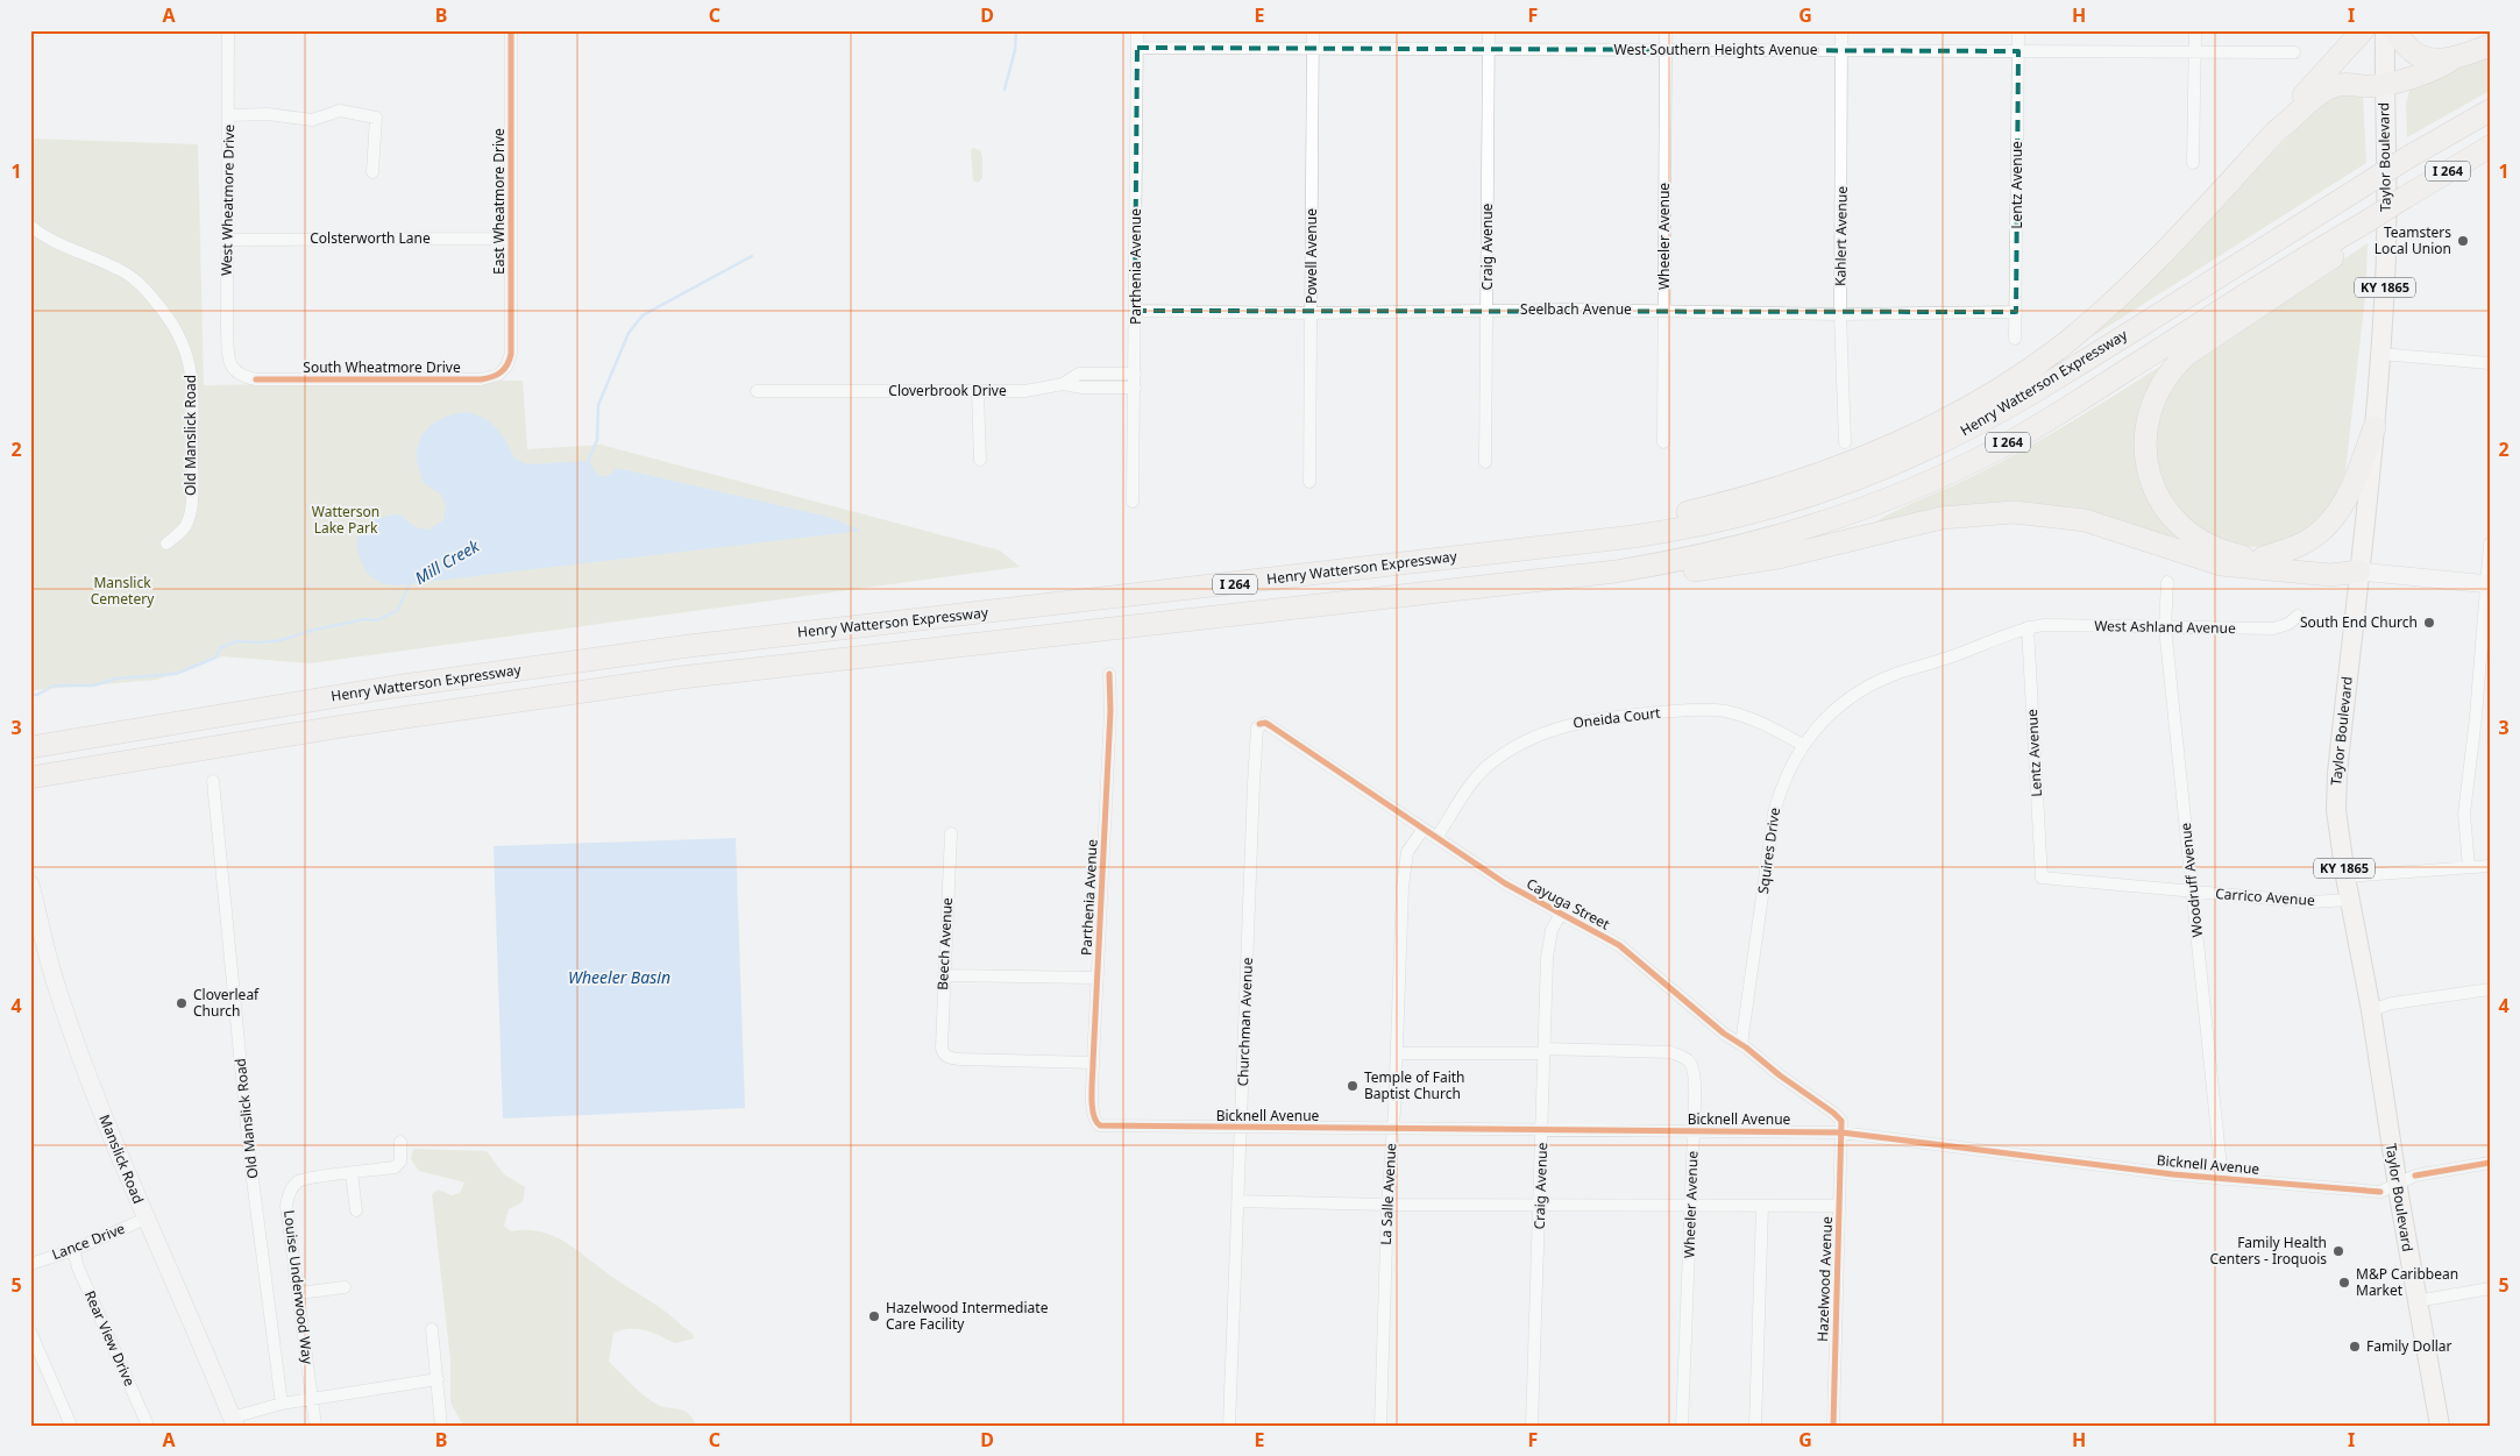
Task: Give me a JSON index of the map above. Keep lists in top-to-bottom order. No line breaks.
{"streets":{"highway":["I 264","Henry Watterson Expressway"],"main road":["Taylor Boulevard","KY 1865","Manslick Road"],"street":["West Southern Heights Avenue","Lentz Avenue","West Wheatmore Drive","East Wheatmore Drive","Wheeler Avenue","Kahlert Avenue","Colsterworth Lane","Craig Avenue","Powell Avenue","Parthenia Avenue","Seelbach Avenue","South Wheatmore Drive","Cloverbrook Drive","Old Manslick Road","West Ashland Avenue","Oneida Court","Squires Drive","Woodruff Avenue","Carrico Avenue","Cayuga Street","Beech Avenue","Churchman Avenue","Bicknell Avenue","La Salle Avenue","Lance Drive","Hazelwood Avenue","Louise Underwood Way","Rear View Drive"]},"crossings":[["West Southern Heights Avenue","Lentz Avenue"],["West Southern Heights Avenue","Wheeler Avenue"],["West Southern Heights Avenue","Kahlert Avenue"],["West Southern Heights Avenue","Craig Avenue"],["West Southern Heights Avenue","Powell Avenue"],["West Southern Heights Avenue","Parthenia Avenue"],["Taylor Boulevard","Carrico Avenue"],["Taylor Boulevard","Bicknell Avenue"],["Lentz Avenue","Seelbach Avenue"],["Lentz Avenue","West Ashland Avenue"],["Lentz Avenue","Squires Drive"],["Lentz Avenue","Carrico Avenue"],["West Wheatmore Drive","Colsterworth Lane"],["West Wheatmore Drive","South Wheatmore Drive"],["East Wheatmore Drive","Colsterworth Lane"],["East Wheatmore Drive","South Wheatmore Drive"],["Wheeler Avenue","Craig Avenue"],["Wheeler Avenue","Seelbach Avenue"],["Wheeler Avenue","Bicknell Avenue"],["Wheeler Avenue","La Salle Avenue"],["Kahlert Avenue","Seelbach Avenue"],["Craig Avenue","Seelbach Avenue"],["Craig Avenue","Cayuga Street"],["Craig Avenue","Bicknell Avenue"],["Powell Avenue","Seelbach Avenue"],["Parthenia Avenue","Seelbach Avenue"],["Parthenia Avenue","Cloverbrook Drive"],["Parthenia Avenue","Beech Avenue"],["Parthenia Avenue","Bicknell Avenue"],["West Ashland Avenue","Squires Drive"],["West Ashland Avenue","Woodruff Avenue"],["Oneida Court","Squires Drive"],["Oneida Court","Cayuga Street"],["Squires Drive","Cayuga Street"],["Woodruff Avenue","Carrico Avenue"],["Woodruff Avenue","Bicknell Avenue"],["Cayuga Street","Churchman Avenue"],["Cayuga Street","Bicknell Avenue"],["Cayuga Street","La Salle Avenue"],["Cayuga Street","Hazelwood Avenue"],["Churchman Avenue","Bicknell Avenue"],["Bicknell Avenue","La Salle Avenue"],["Bicknell Avenue","Hazelwood Avenue"],["Manslick Road","Lance Drive"],["Lance Drive","Rear View Drive"]],"water":["Mill Creek","Wheeler Basin"],"parks":["Watterson Lake Park","Manslick Cemetery"],"places":["Teamsters Local Union","South End Church","Cloverleaf Church","Temple of Faith Baptist Church","Family Health Centers - Iroquois","M&P Caribbean Market","Hazelwood Intermediate Care Facility","Family Dollar"],"grid":{"columns":["A","B","C","D","E","F","G","H","I"],"rows":["1","2","3","4","5"]}}
